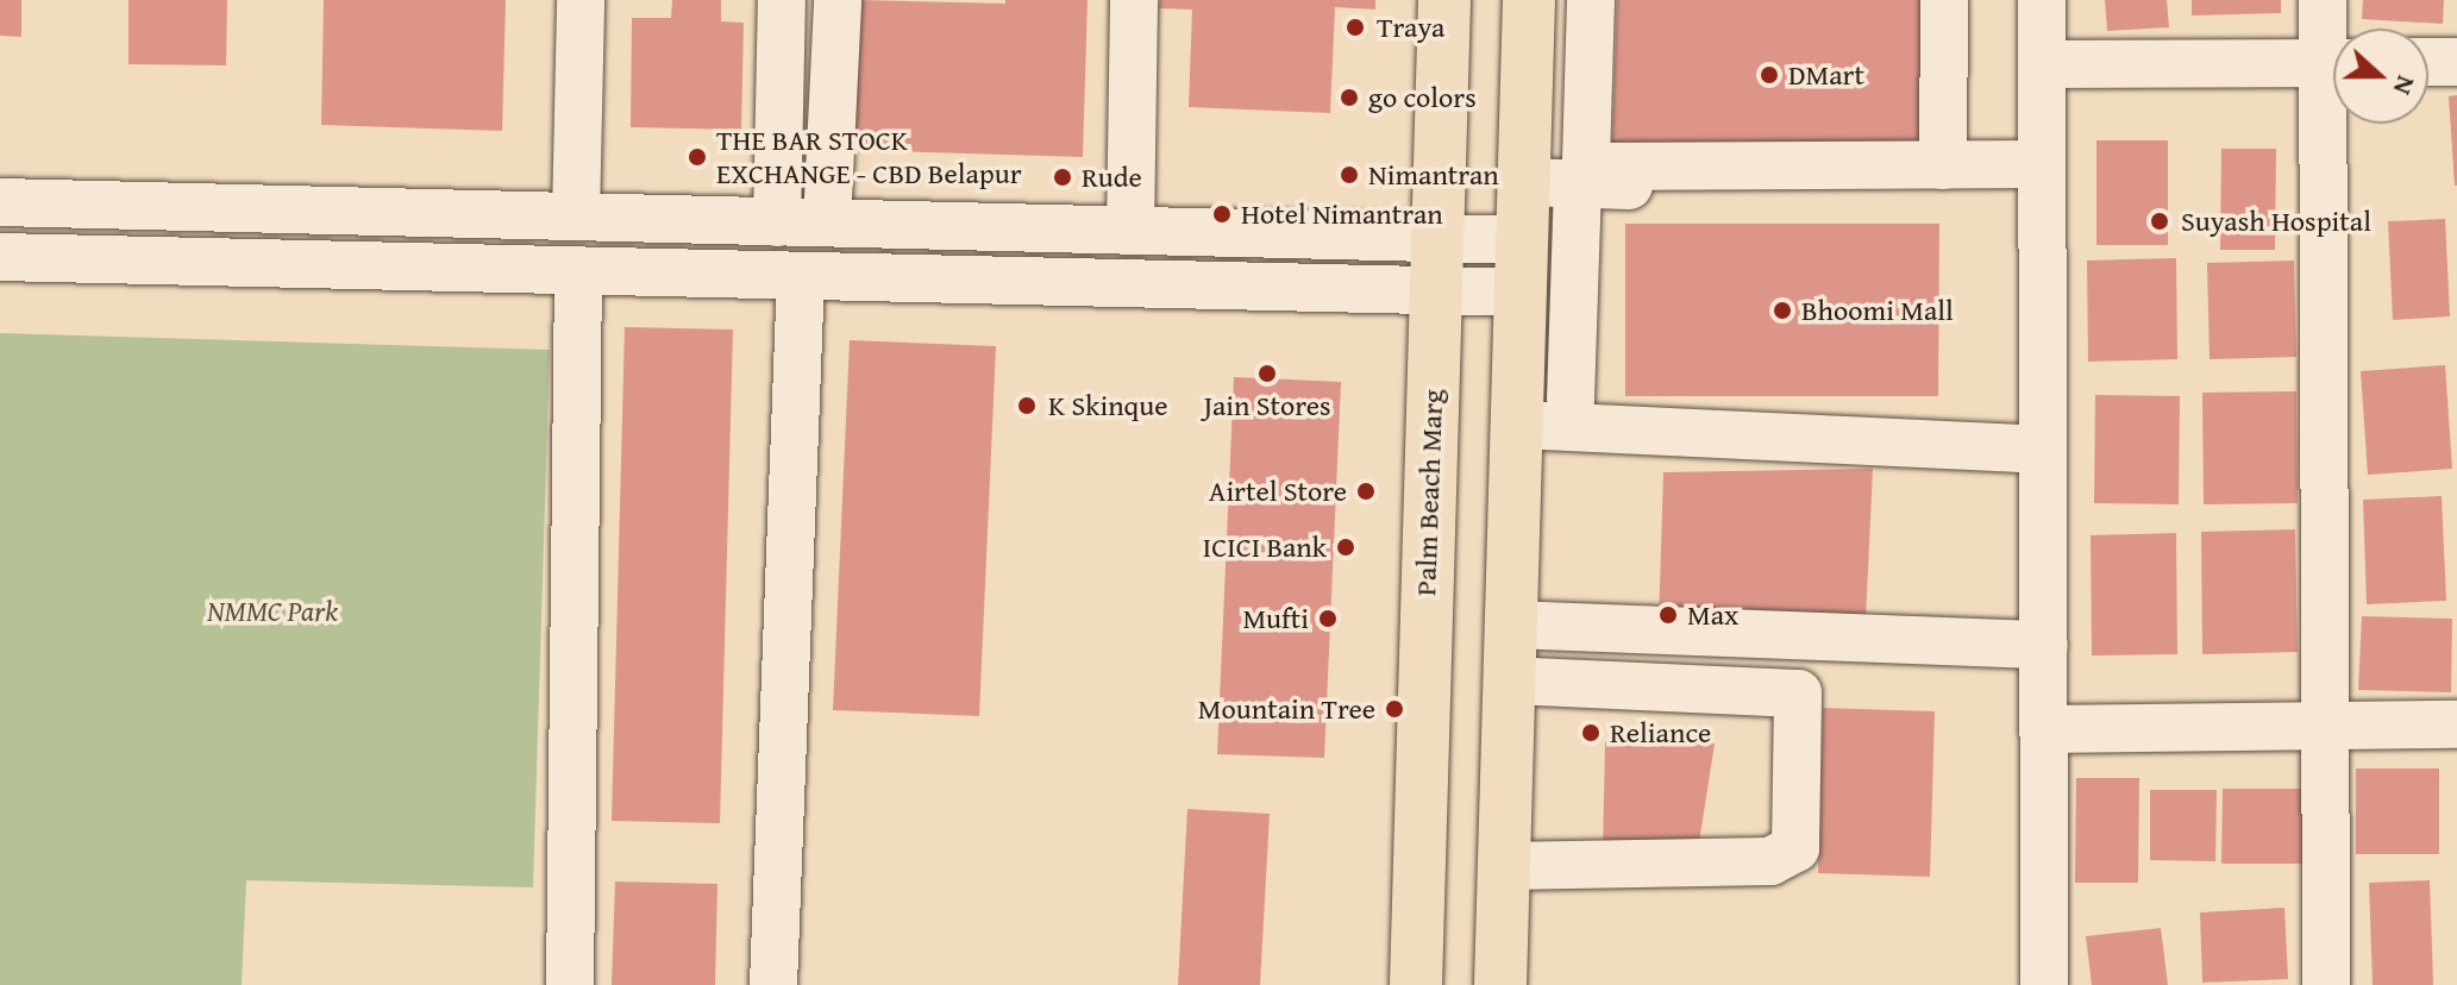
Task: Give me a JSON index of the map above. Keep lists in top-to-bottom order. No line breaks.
{"streets":{"main road":["Palm Beach Marg"]},"parks":["NMMC Park"],"places":["Traya","DMart","go colors","THE BAR STOCK EXCHANGE - CBD Belapur","Nimantran","Rude","Hotel Nimantran","Suyash Hospital","Bhoomi Mall","Jain Stores","K Skinque","Airtel Store","ICICI Bank","Max","Mufti","Mountain Tree","Reliance"],"north":"right"}
